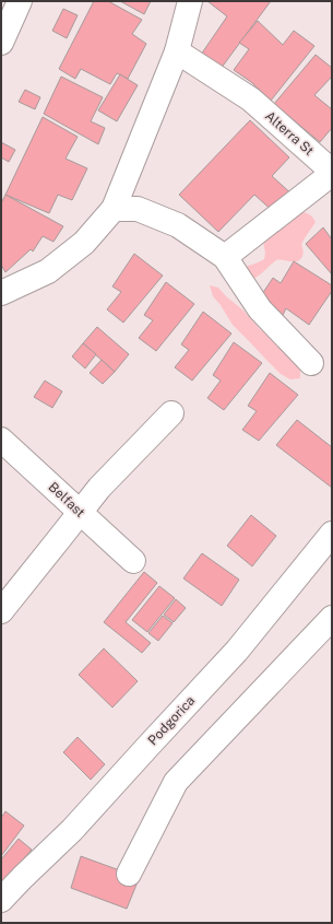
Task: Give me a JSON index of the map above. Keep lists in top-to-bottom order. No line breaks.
{"streets":{"street":["Alterra St","Belfast","Podgorica"]}}
